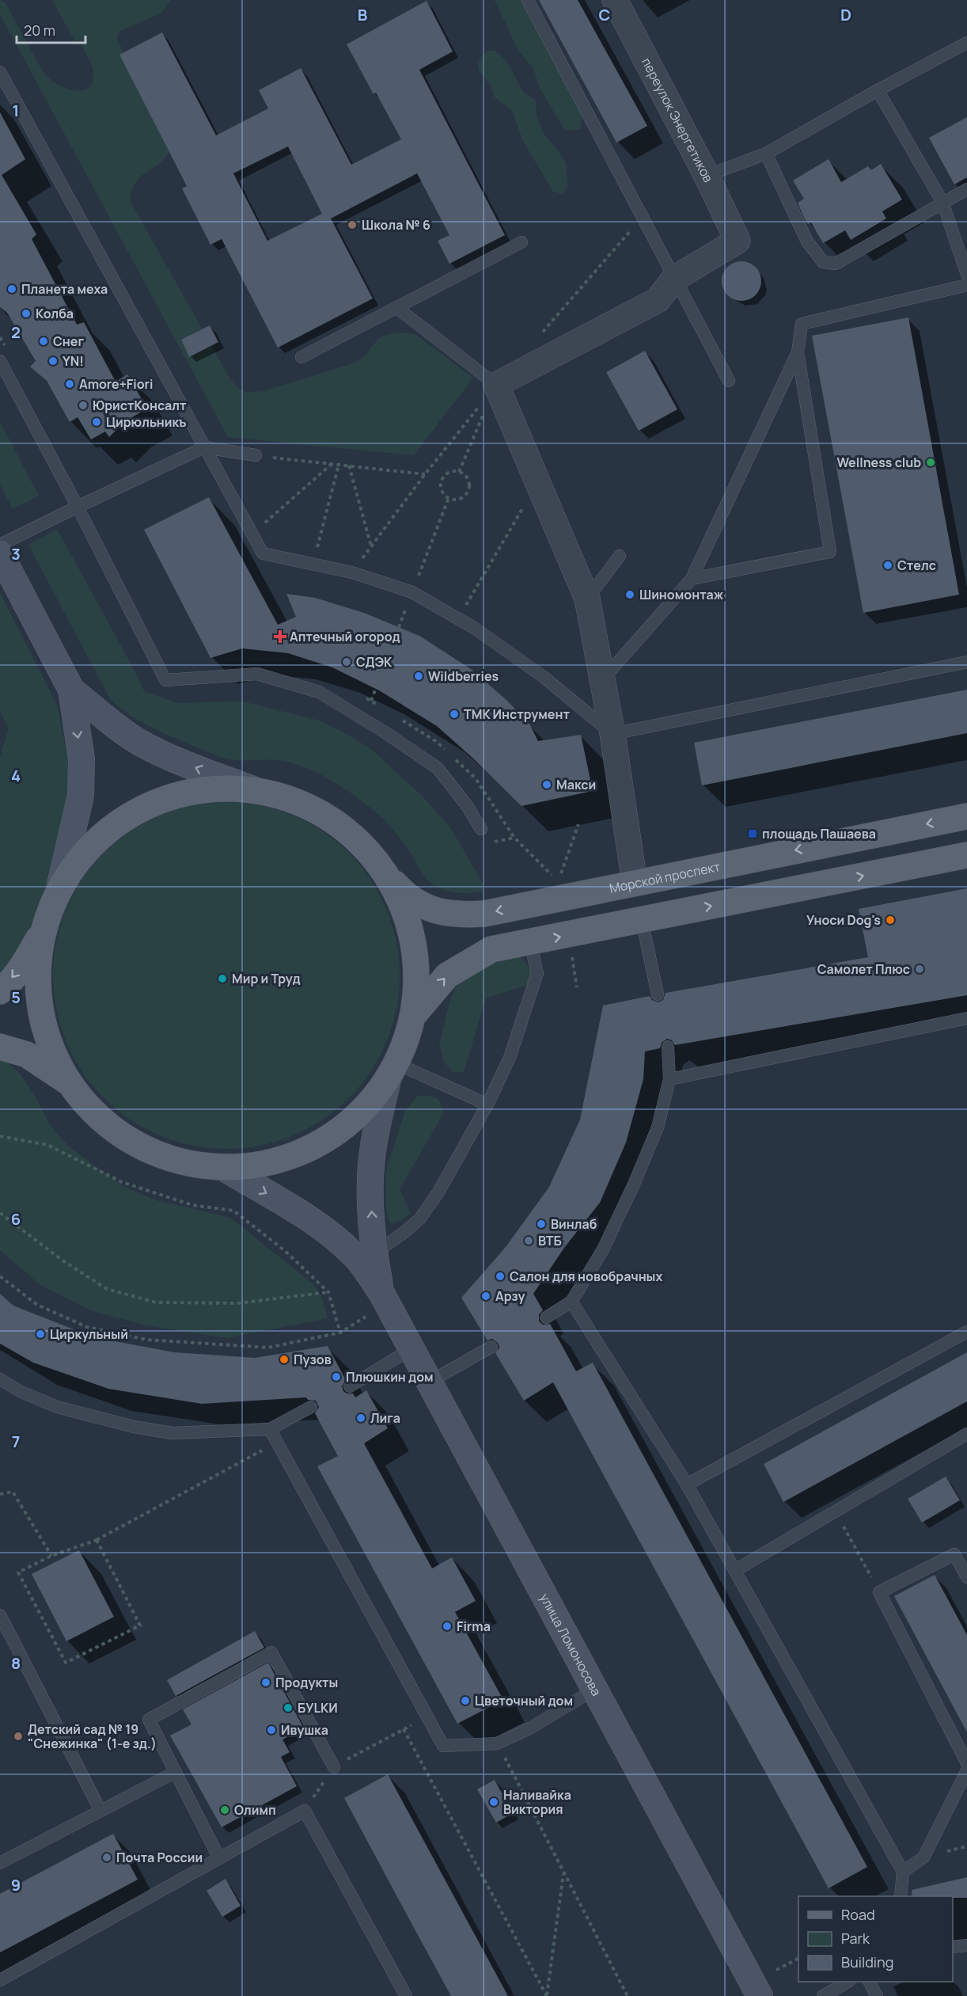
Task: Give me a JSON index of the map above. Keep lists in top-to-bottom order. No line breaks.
{"streets":{"main road":["Морской проспект"],"street":["переулок Энергетиков","улица Ломоносова"]},"places":{"other":["Школа № 6","Планета меха","Колба","Снег","YN!","Amore+Fiori","ЮристКонсалт","Цирюльникъ","Wellness club","Стелс","Шиномонтаж","СДЭК","Wildberries","ТМК Инструмент","Макси","Уноси Dog's","Самолет Плюс","Мир и Труд","Винлаб","ВТБ","Салон для новобрачных","Арзу","Циркульный","Пузов","Плюшкин дом","Лига","Firma","Продукты","Цветочный дом","БУLКИ","Ивушка","Детский сад № 19 \"Снежинка\" (1-е зд.)","Наливайка Виктория","Олимп","Почта России"],"health":["Аптечный огород"],"transit":["площадь Пашаева"]},"legend":["Road","Park","Building"],"scale_bar":"20 m","grid":{"columns":["B","C","D"],"rows":["1","2","3","4","5","6","7","8","9"]}}
